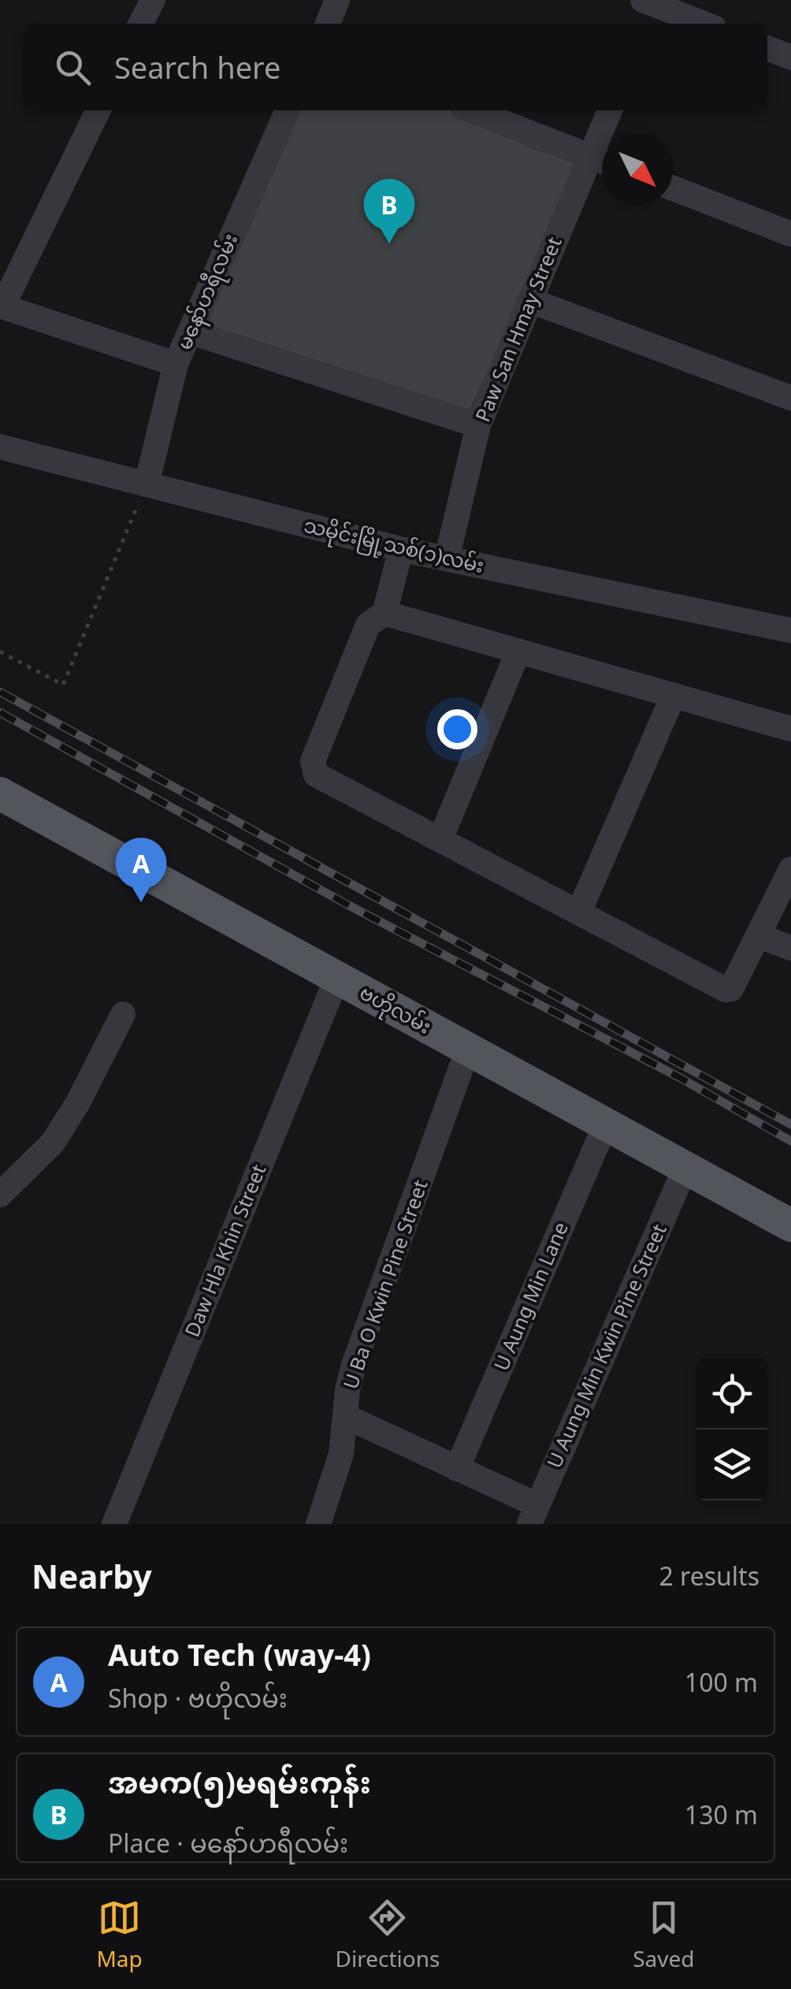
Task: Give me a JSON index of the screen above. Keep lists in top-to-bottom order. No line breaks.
{"streets":{"main road":["ဗဟိုလမ်း"],"street":["မနော်ဟရီလမ်း","Paw San Hmay Street","သမိုင်းမြို့သစ်(၁)လမ်း","Daw Hla Khin Street","U Ba O Kwin Pine Street","U Aung Min Lane","U Aung Min Kwin Pine Street"]},"crossings":[["မနော်ဟရီလမ်း","သမိုင်းမြို့သစ်(၁)လမ်း"],["Paw San Hmay Street","သမိုင်းမြို့သစ်(၁)လမ်း"],["ဗဟိုလမ်း","Daw Hla Khin Street"],["ဗဟိုလမ်း","U Ba O Kwin Pine Street"],["ဗဟိုလမ်း","U Aung Min Lane"],["ဗဟိုလမ်း","U Aung Min Kwin Pine Street"]],"north":"bottom right","page":{"search":"Search here","pins":["B","A"],"heading":["Nearby","2 results"],"list":[{"mark":"A","name":"Auto Tech (way-4)","note":"Shop · ဗဟိုလမ်း","value":"100 m"},{"mark":"B","name":"အမက(၅)မရမ်းကုန်း","note":"Place · မနော်ဟရီလမ်း","value":"130 m"}],"nav":["Map","Directions","Saved"]}}
